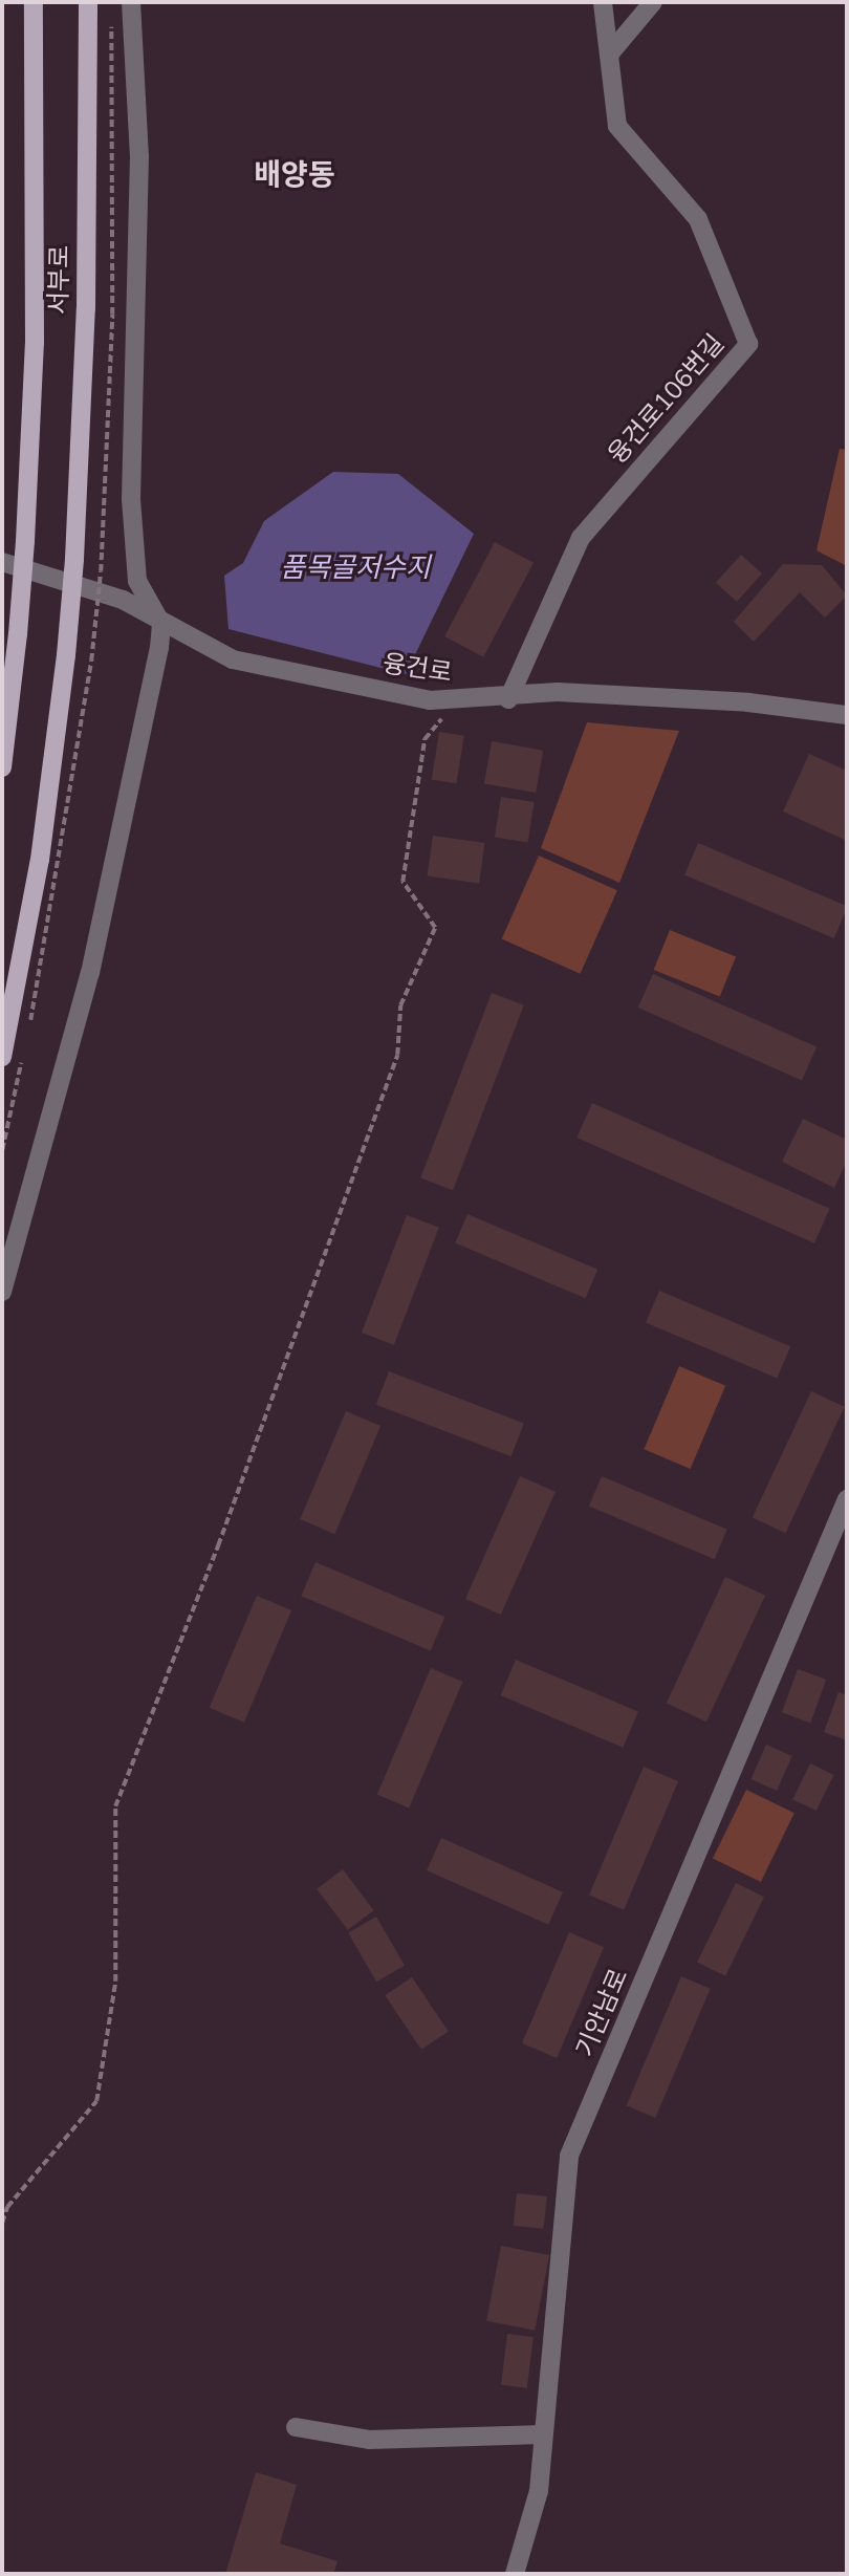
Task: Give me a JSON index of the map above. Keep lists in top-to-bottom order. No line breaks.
{"streets":{"main road":["서부로"],"street":["융건로106번길","융건로","기안남로"]},"crossings":[["융건로106번길","융건로"]],"districts":["배양동"],"water":["품목골저수지"]}
